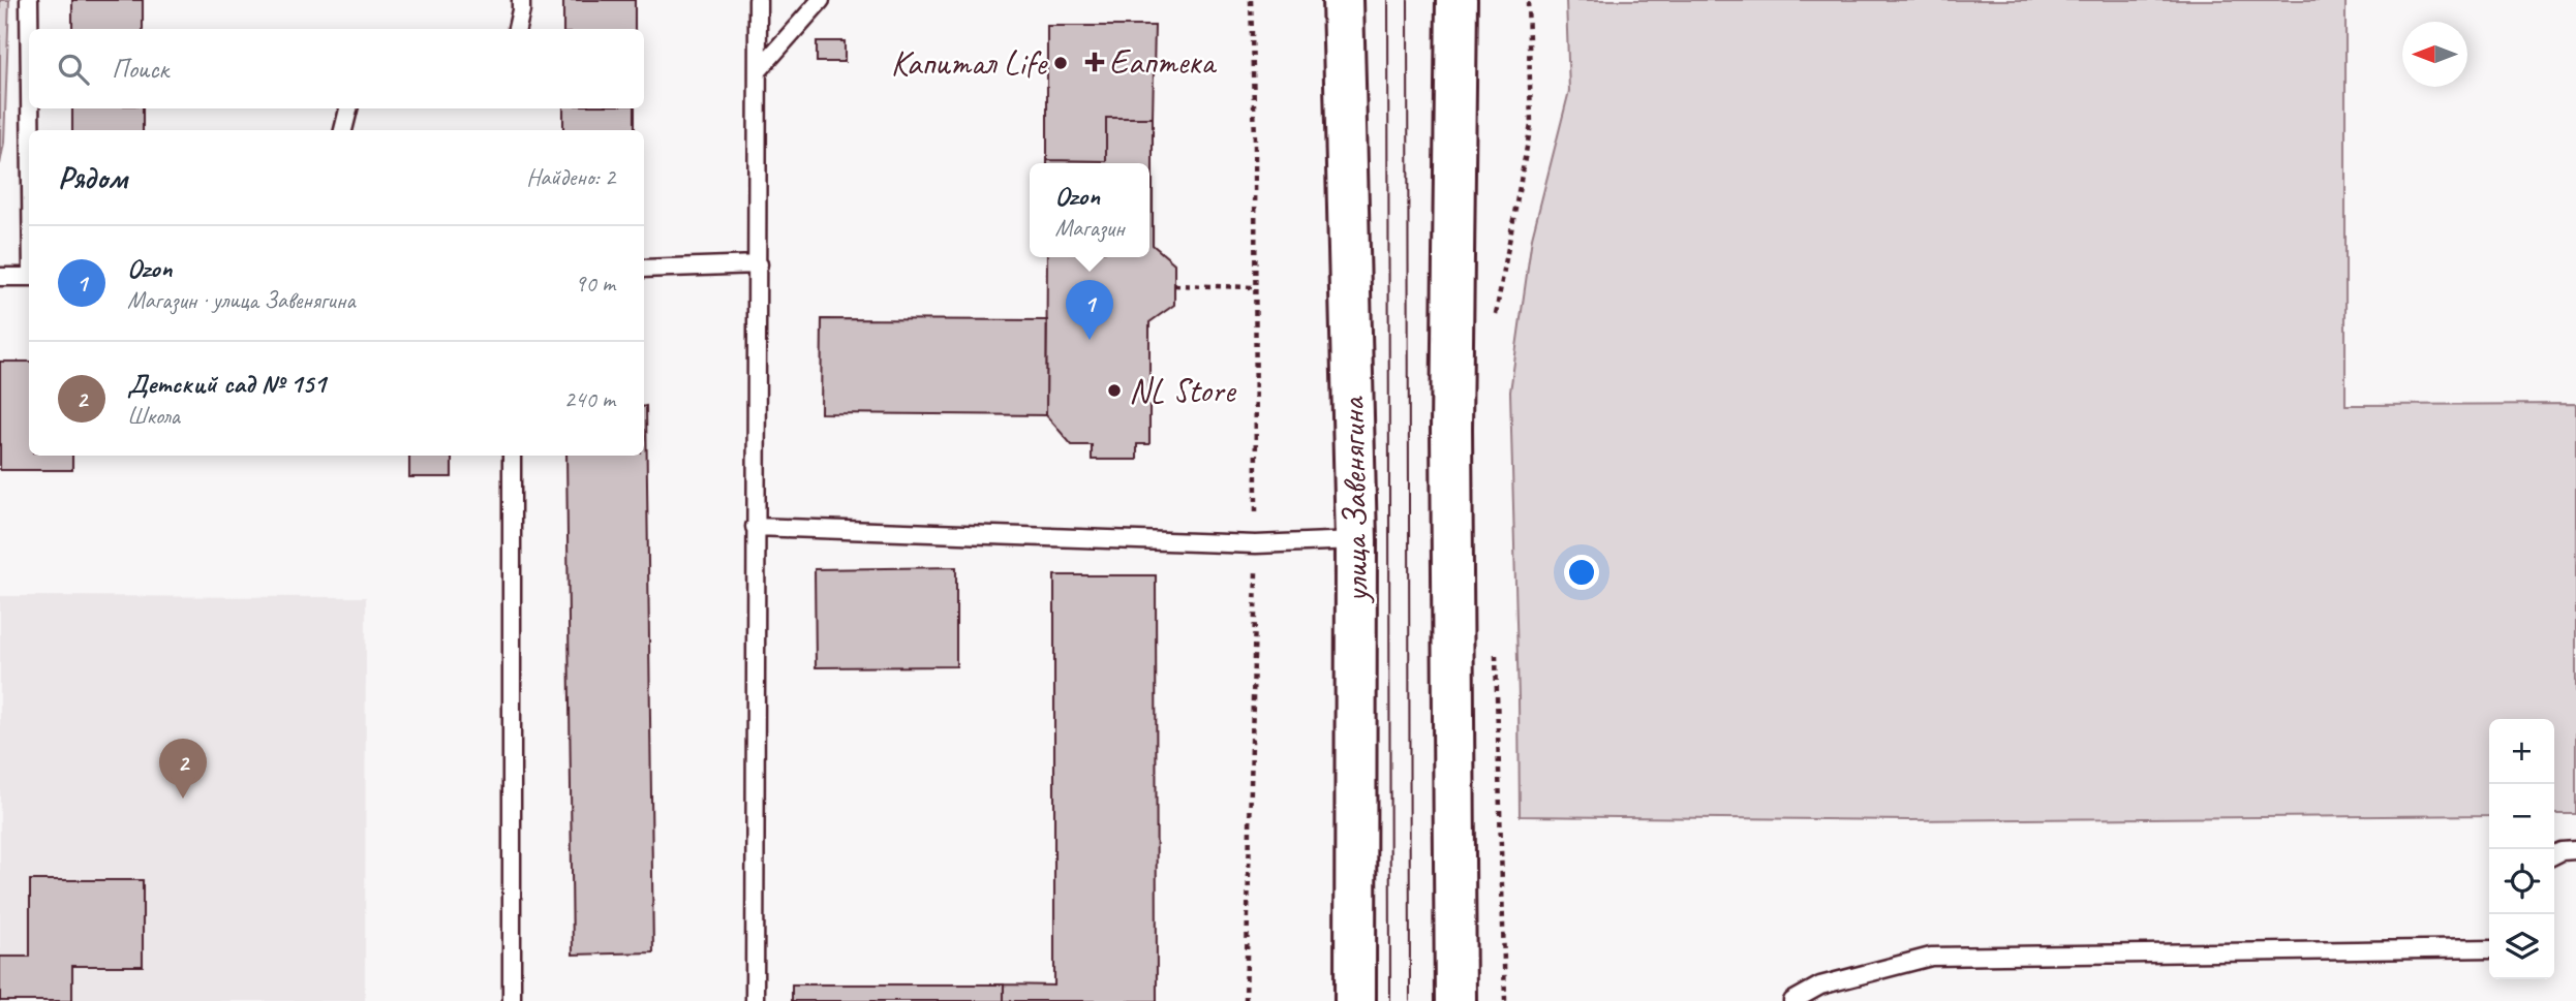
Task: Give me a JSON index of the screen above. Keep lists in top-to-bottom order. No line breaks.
{"streets":{"main road":["улица Завенягина"]},"places":{"health":["Еаптека"],"other":["Капитал Life","NL Store"]},"north":"left","page":{"search":"Поиск","heading":["Рядом","Найдено: 2"],"popup":["Ozon","Магазин"],"list":[{"mark":"1","name":"Ozon","note":"Магазин · улица Завенягина","value":"90 m"},{"mark":"2","name":"Детский сад № 151","note":"Школа","value":"240 m"}],"pins":["1","2"],"map_buttons":["+","−"]}}
